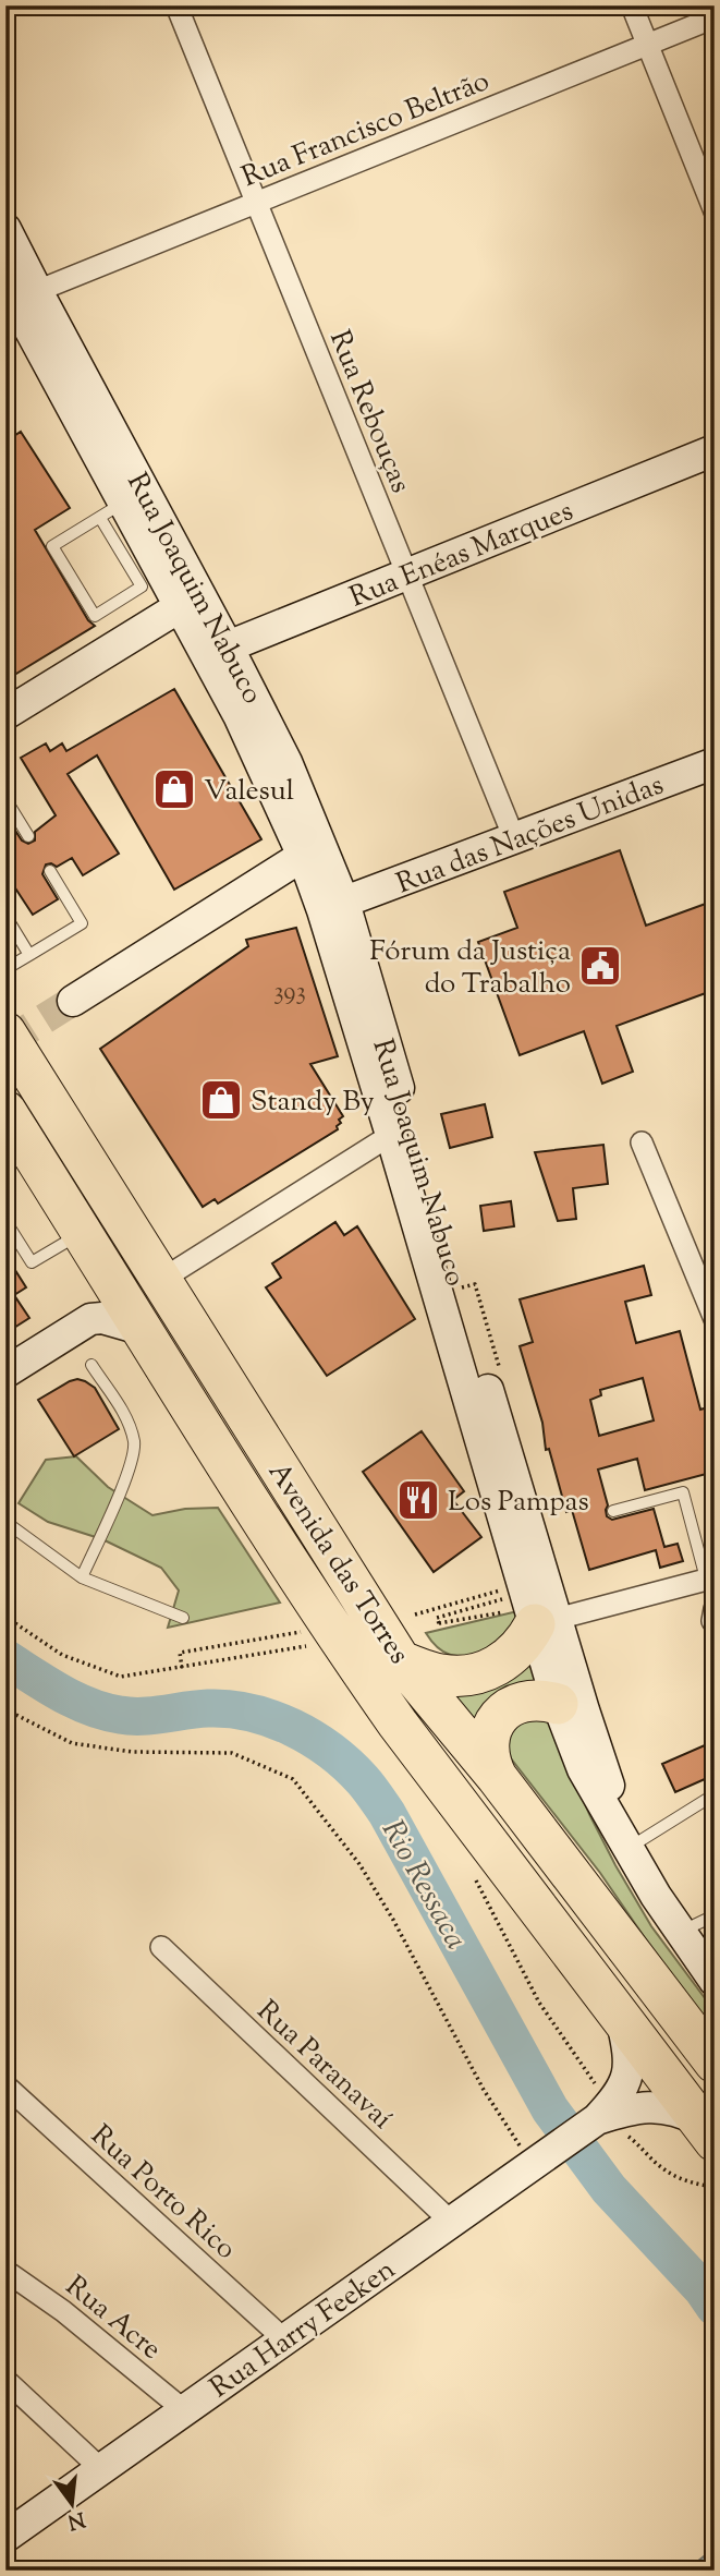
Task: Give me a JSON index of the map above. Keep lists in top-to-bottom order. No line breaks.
{"streets":{"highway":["Avenida das Torres"],"main road":["Rua Enéas Marques","Rua Joaquim Nabuco","Rua das Nações Unidas","Rua Harry Feeken"],"street":["Rua Francisco Beltrão","Rua Rebouças","Rua Paranavaí","Rua Porto Rico","Rua Acre"]},"crossings":[["Rua Francisco Beltrão","Rua Rebouças"],["Rua Francisco Beltrão","Rua Joaquim Nabuco"],["Rua Rebouças","Rua Enéas Marques"],["Rua Rebouças","Rua das Nações Unidas"],["Rua Enéas Marques","Rua Joaquim Nabuco"],["Rua Joaquim Nabuco","Rua das Nações Unidas"],["Avenida das Torres","Rua Harry Feeken"],["Rua Paranavaí","Rua Harry Feeken"],["Rua Porto Rico","Rua Harry Feeken"],["Rua Acre","Rua Harry Feeken"]],"water":["Rio Ressaca"],"places":{"shop":["Valesul","Standy By"],"public building":["Fórum da Justiça do Trabalho"],"restaurant":["Los Pampas"]},"house_numbers":["393"],"north":"bottom"}
